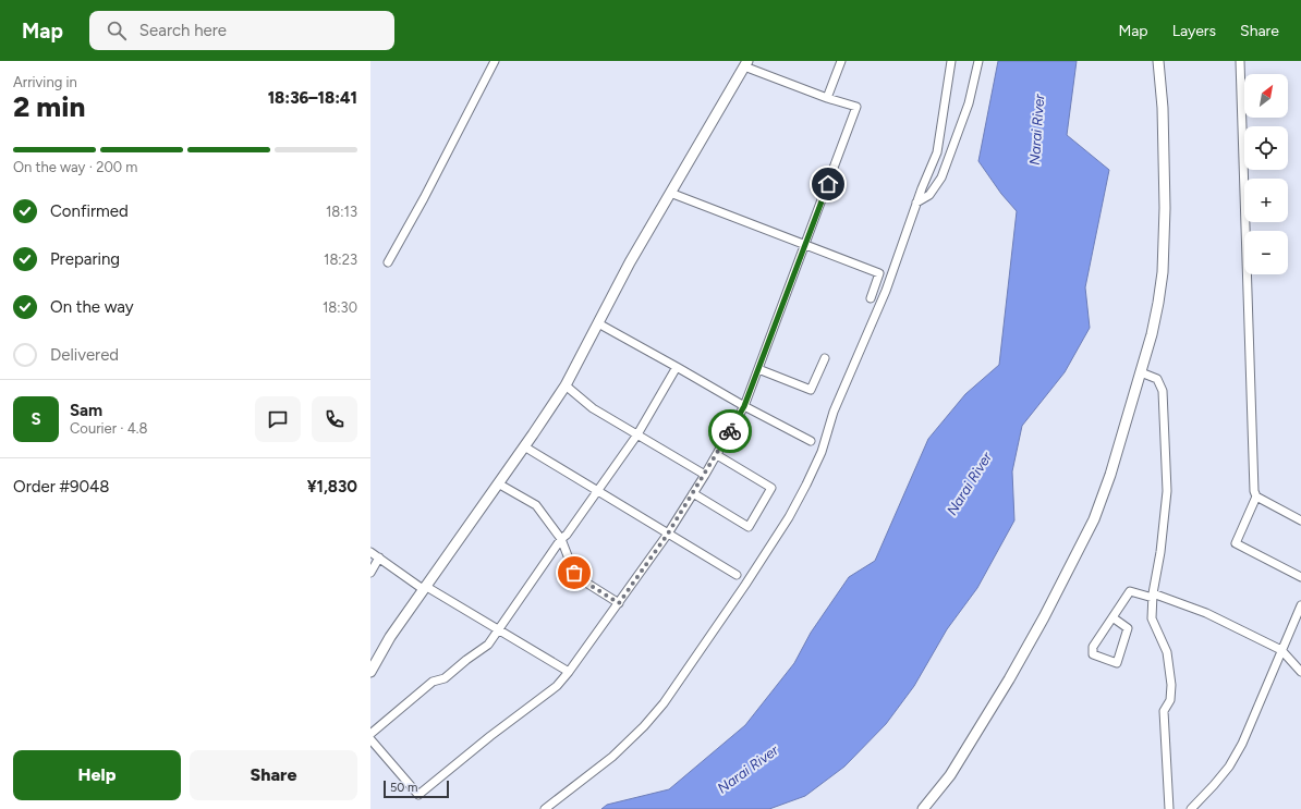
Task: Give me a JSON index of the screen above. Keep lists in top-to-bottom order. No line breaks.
{"water":["Narai River"],"scale_bar":"50 m","north":"top right","page":{"header":"Map","search":"Search here","nav":["Map","Layers","Share"],"heading":["2 min","Arriving in","18:36–18:41"],"panel":["Sam","Courier · 4.8","Order #9048","¥1,830"],"map_buttons":["+","−"],"bar":"On the way · 200 m","list":[["Confirmed","18:13"],["Preparing","18:23"],["On the way","18:30"],"Delivered"],"round":"S","buttons":["Help","Share"],"scale":"50 m"}}
